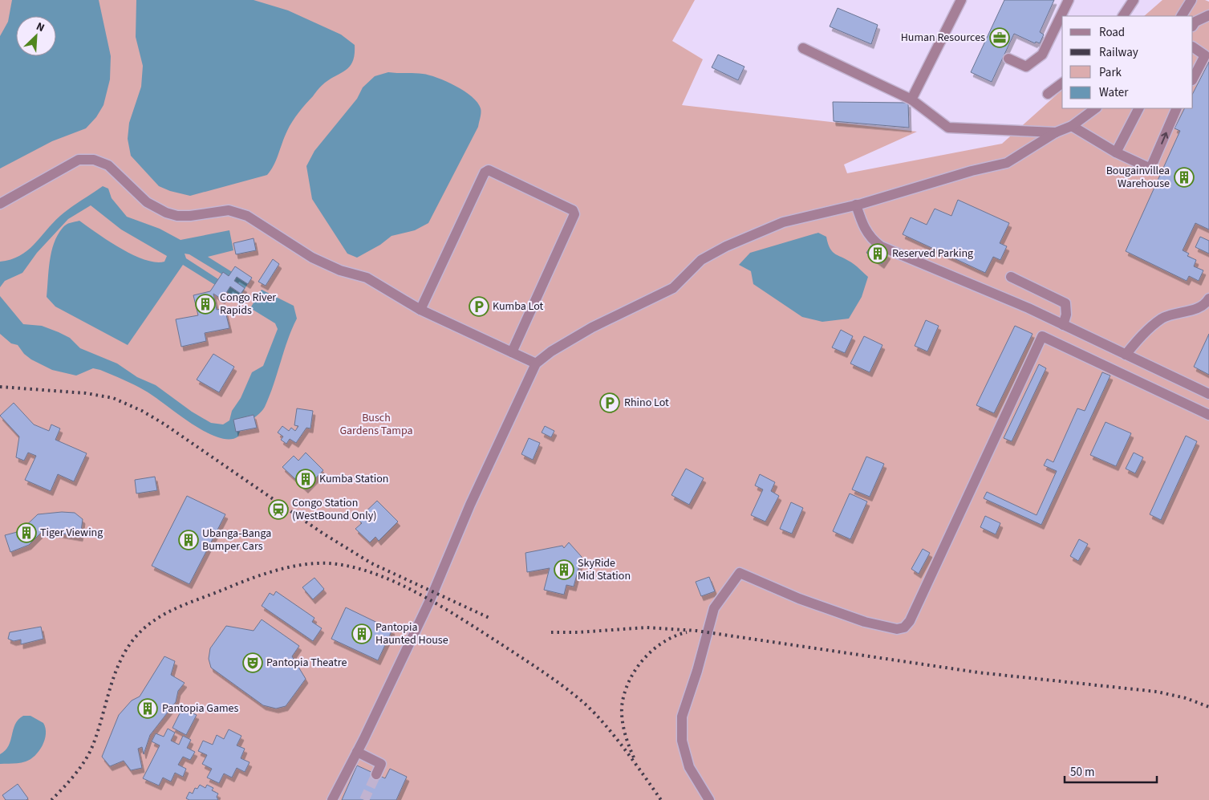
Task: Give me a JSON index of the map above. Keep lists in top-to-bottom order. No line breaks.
{"parks":["Busch Gardens Tampa"],"places":{"office":["Human Resources"],"building":["Bougainvillea Warehouse","Reserved Parking","Congo River Rapids","Kumba Station","Tiger Viewing","Ubanga-Banga Bumper Cars","SkyRide Mid Station","Pantopia Haunted House","Pantopia Games"],"parking":["Kumba Lot","Rhino Lot"],"station":["Congo Station (WestBound Only)"],"theatre":["Pantopia Theatre"]},"legend":["Road","Railway","Park","Water"],"scale_bar":"50 m","north":"top right"}
